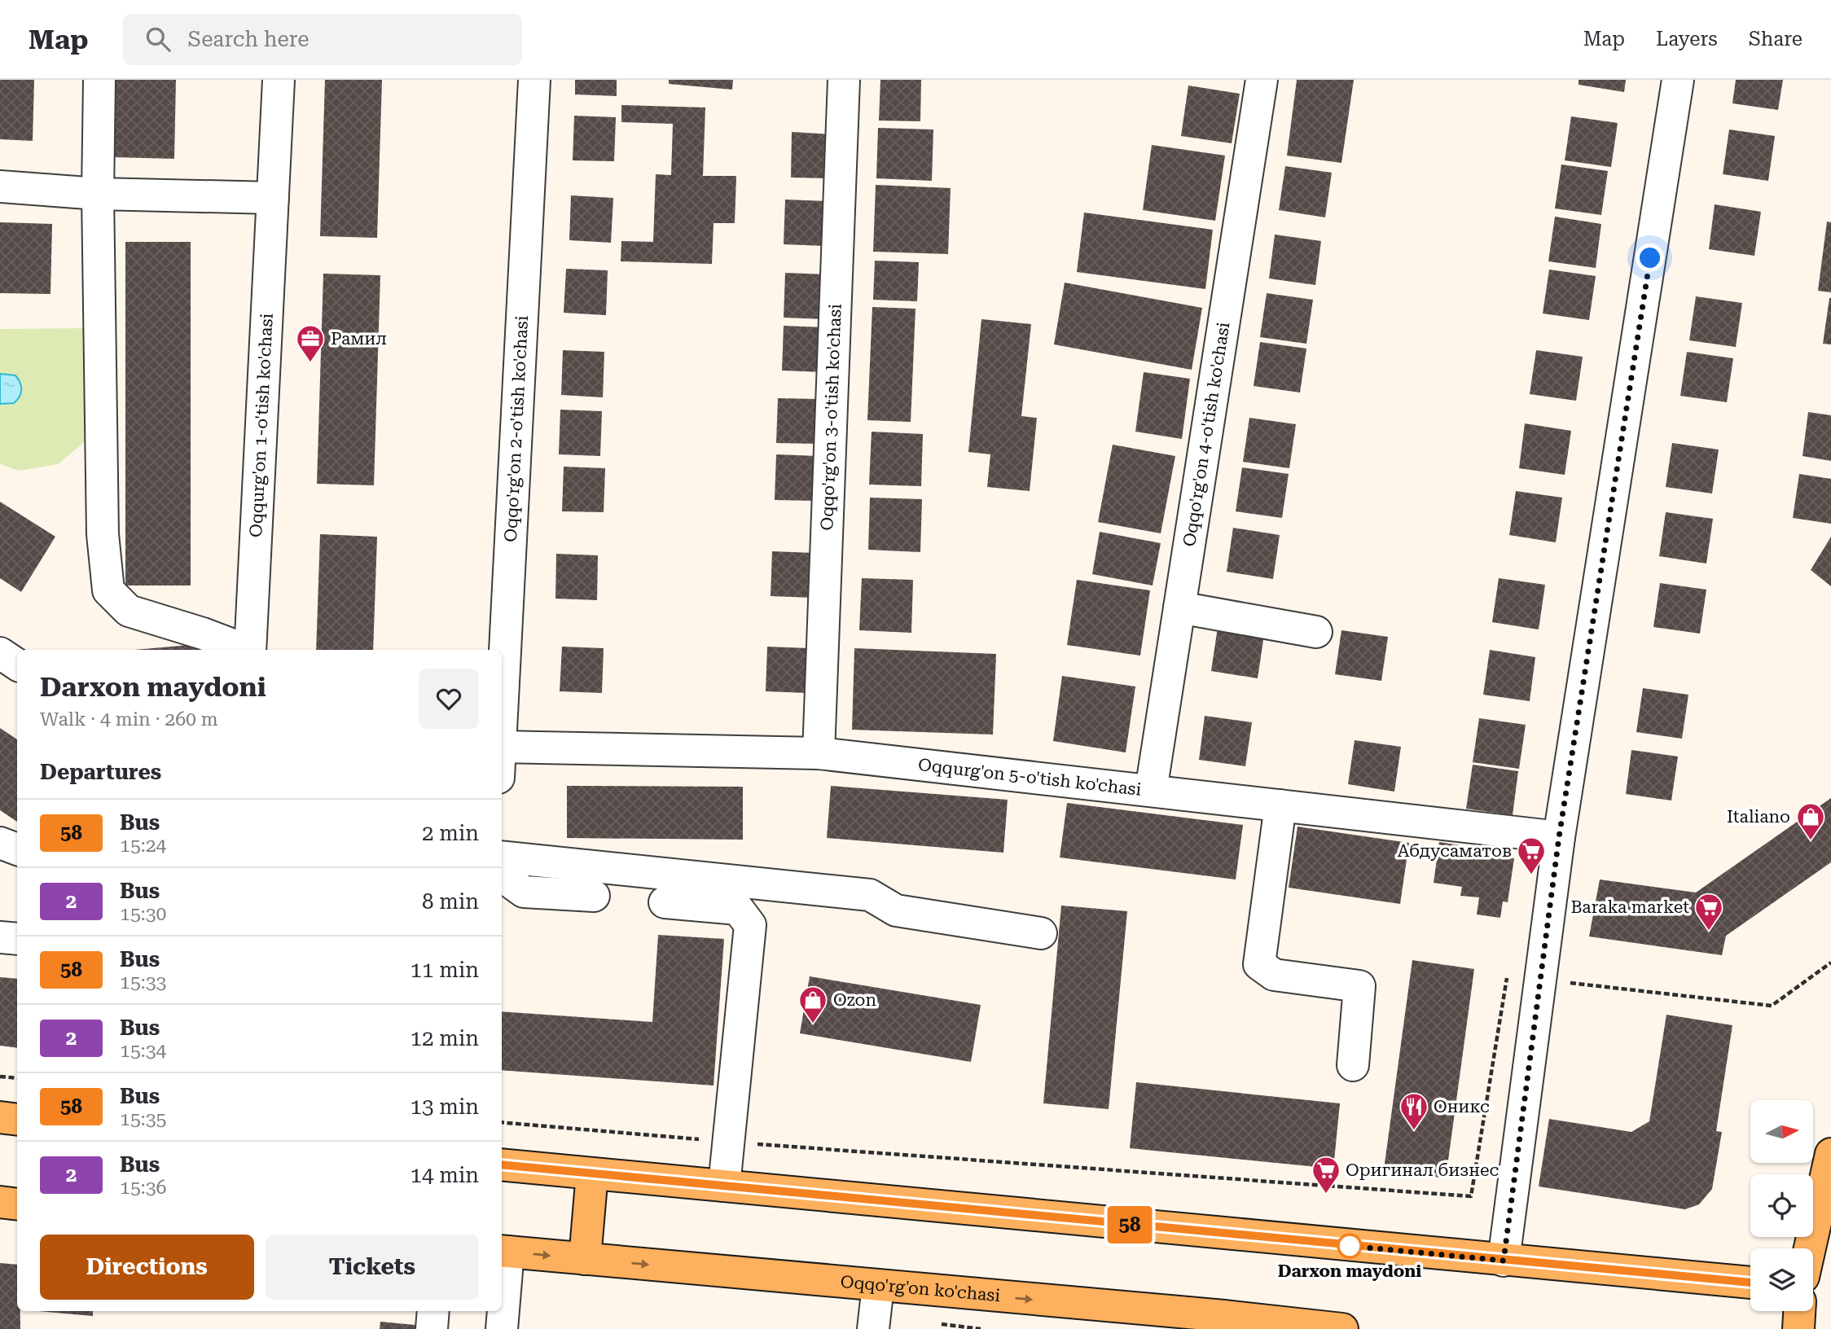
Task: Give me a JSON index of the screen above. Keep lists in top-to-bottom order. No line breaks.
{"streets":{"main road":["Oqqo'rg'on ko'chasi"],"street":["Oqqo'rg'on 3-o'tish ko'chasi","Oqqurg'on 1-o'tish ko'chasi","Oqqo'rg'on 2-o'tish ko'chasi","Oqqo'rg'on 4-o'tish ko'chasi","Oqqurg'on 5-o'tish ko'chasi"]},"crossings":[["Oqqo'rg'on 3-o'tish ko'chasi","Oqqurg'on 5-o'tish ko'chasi"],["Oqqo'rg'on 4-o'tish ko'chasi","Oqqurg'on 5-o'tish ko'chasi"]],"places":{"office":["Рамил"],"shop":["Italiano","Ozon"],"supermarket":["Абдусаматов","Baraka market","Оригинал бизнес"],"restaurant":["Оникс"],"other":["Darxon maydoni"]},"lines":["bus line 58"],"north":"right","page":{"header":"Map","search":"Search here","nav":["Map","Layers","Share"],"on_map":"58","heading":[["Darxon maydoni","Walk · 4 min · 260 m"],"Departures"],"list":[{"mark":"58","name":"Bus","note":"15:24","value":"2 min"},{"mark":"2","name":"Bus","note":"15:30","value":"8 min"},{"mark":"58","name":"Bus","note":"15:33","value":"11 min"},{"mark":"2","name":"Bus","note":"15:34","value":"12 min"},{"mark":"58","name":"Bus","note":"15:35","value":"13 min"},{"mark":"2","name":"Bus","note":"15:36","value":"14 min"}],"buttons":["Directions","Tickets"]}}
